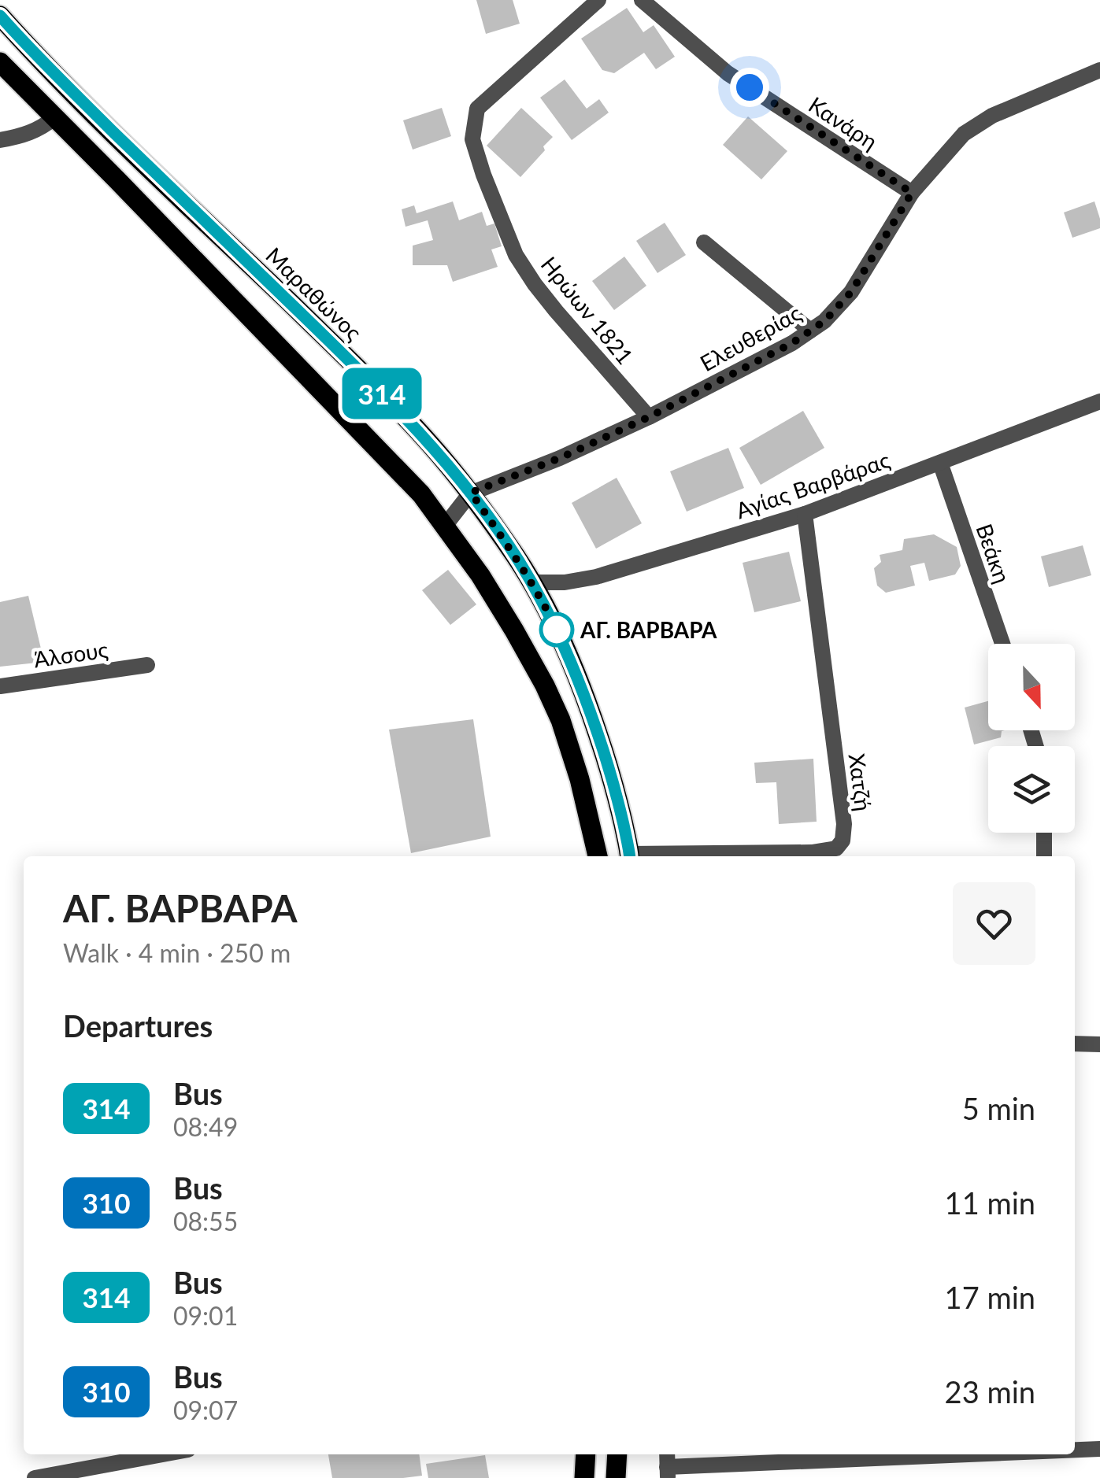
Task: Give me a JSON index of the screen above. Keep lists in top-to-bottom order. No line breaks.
{"streets":{"main road":["Μαραθώνος"],"street":["Κανάρη","Ηρώων 1821","Ελευθερίας","Αγίας Βαρβάρας","Βεάκη","Άλσους","Χατζή"]},"crossings":[["Κανάρη","Ελευθερίας"],["Μαραθώνος","Ελευθερίας"],["Μαραθώνος","Αγίας Βαρβάρας"],["Ηρώων 1821","Ελευθερίας"],["Αγίας Βαρβάρας","Βεάκη"],["Αγίας Βαρβάρας","Χατζή"]],"places":["ΑΓ. ΒΑΡΒΑΡΑ"],"lines":["bus line 314"],"north":"bottom","page":{"on_map":"314","heading":[["ΑΓ. ΒΑΡΒΑΡΑ","Walk · 4 min · 250 m"],"Departures"],"list":[{"mark":"314","name":"Bus","note":"08:49","value":"5 min"},{"mark":"310","name":"Bus","note":"08:55","value":"11 min"},{"mark":"314","name":"Bus","note":"09:01","value":"17 min"},{"mark":"310","name":"Bus","note":"09:07","value":"23 min"}]}}
